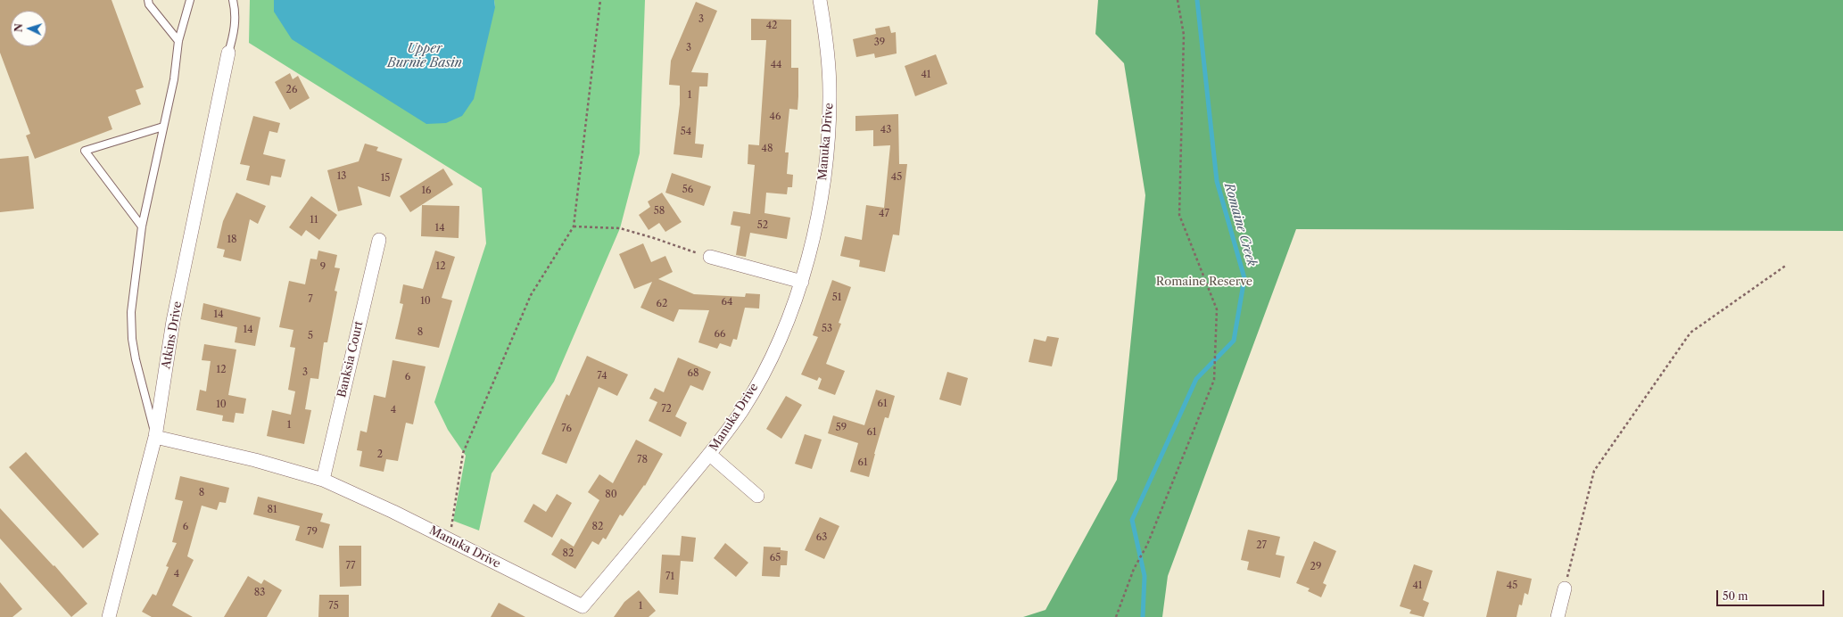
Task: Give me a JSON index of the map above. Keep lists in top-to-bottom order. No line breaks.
{"streets":{"street":["Manuka Drive","Atkins Drive","Banksia Court"]},"crossings":[["Manuka Drive","Atkins Drive"],["Manuka Drive","Banksia Court"]],"water":["Upper Burnie Basin","Romaine Creek"],"parks":["Romaine Reserve"],"house_numbers":["3","42","39","3","44","41","26","1","46","43","54","48","13","45","15","56","16","58","47","11","52","14","18","12","9","51","7","10","64","62","14","53","14","8","66","5","12","3","68","74","6","61","10","72","4","1","59","76","61","2","78","61","8","80","81","6","82","79","63","27","82","65","77","29","4","71","41","45","83","75","1"],"scale_bar":"50 m","north":"left"}
